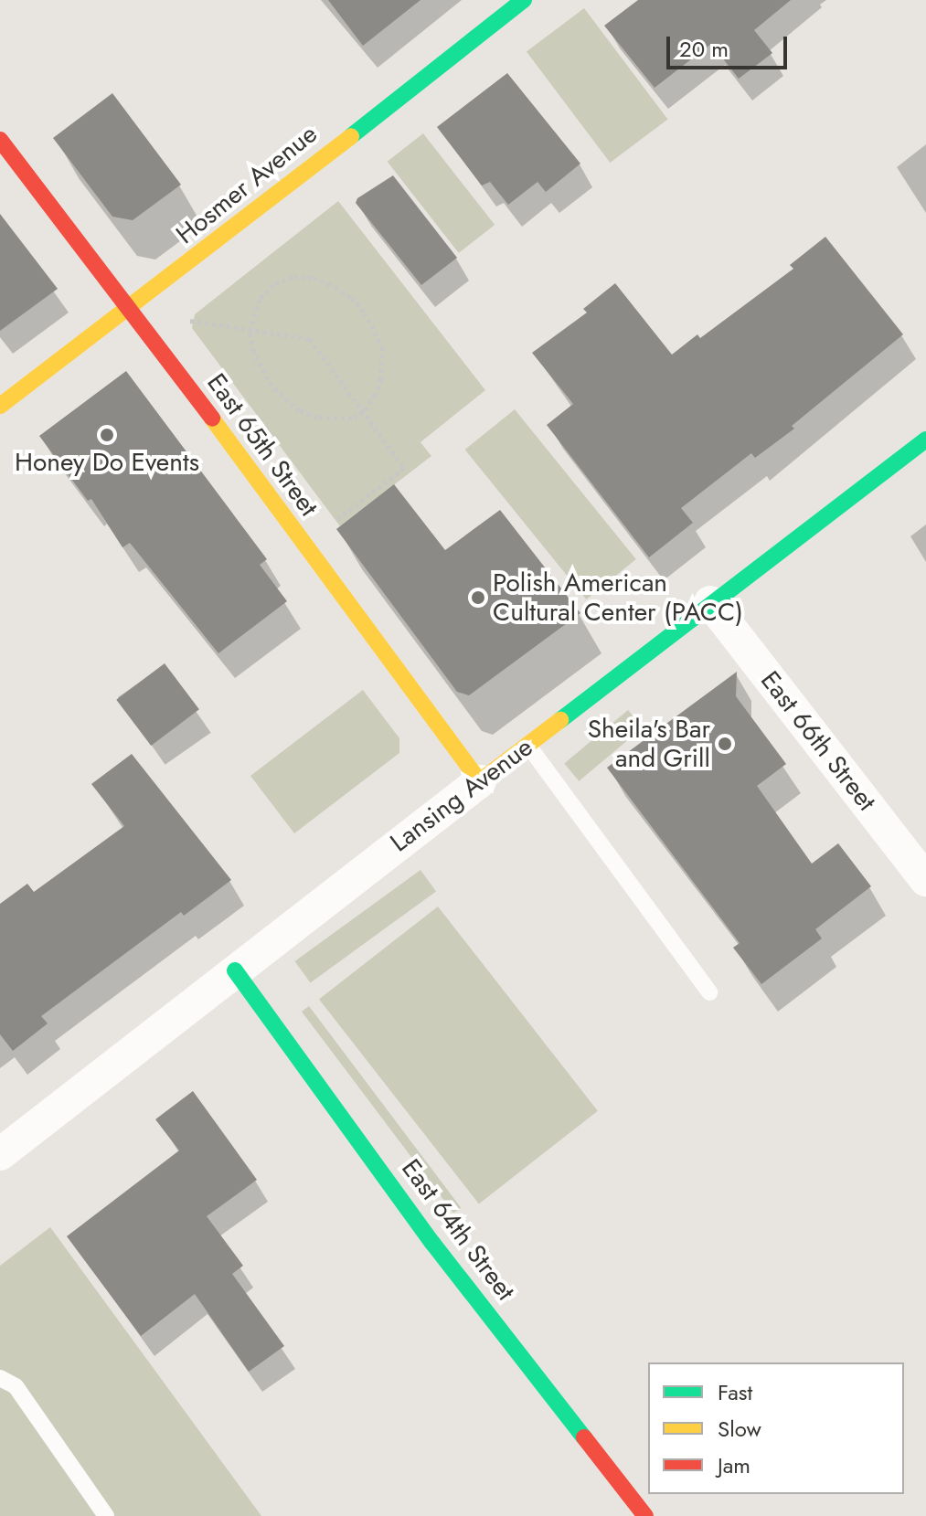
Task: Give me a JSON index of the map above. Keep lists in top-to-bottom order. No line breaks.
{"streets":{"street":["Hosmer Avenue","East 65th Street","East 66th Street","Lansing Avenue","East 64th Street"]},"crossings":[["Hosmer Avenue","East 65th Street"],["East 65th Street","Lansing Avenue"],["East 66th Street","Lansing Avenue"],["Lansing Avenue","East 64th Street"]],"places":["Honey Do Events","Polish American Cultural Center (PACC)","Sheila's Bar and Grill"],"legend":["Fast","Slow","Jam"],"scale_bar":"20 m"}
